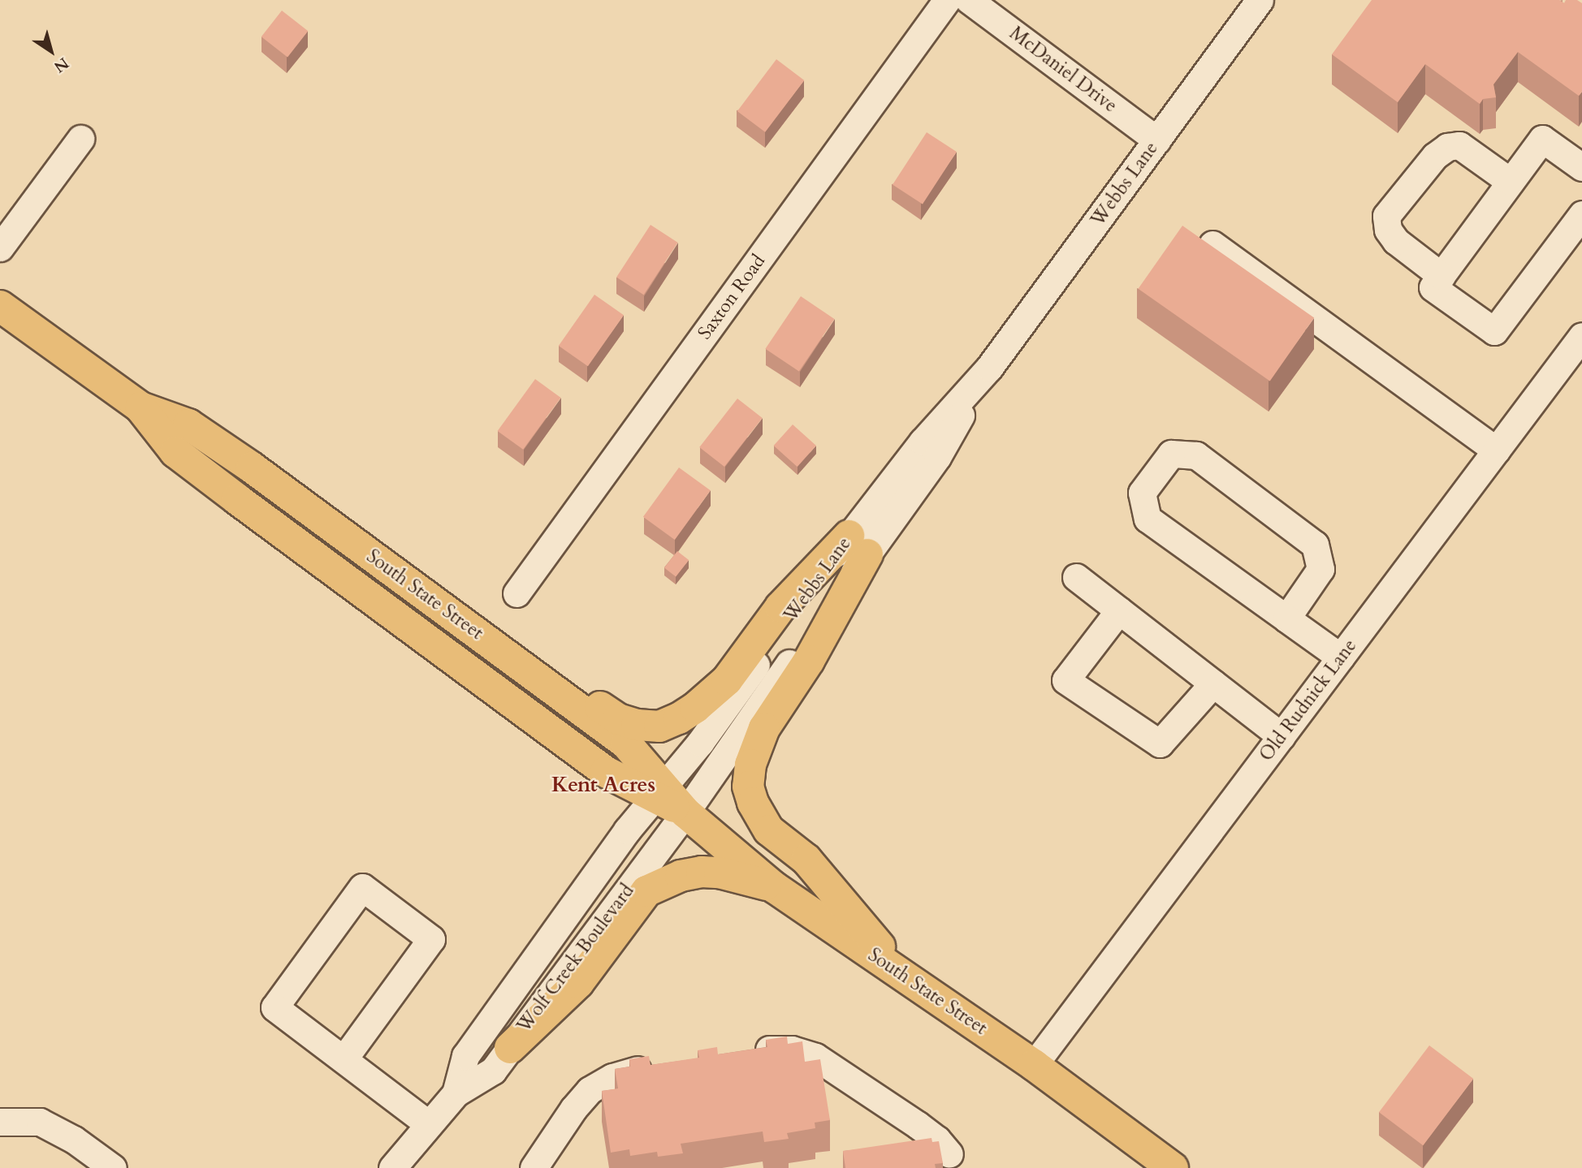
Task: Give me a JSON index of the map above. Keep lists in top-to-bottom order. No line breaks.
{"streets":{"main road":["South State Street"],"street":["McDaniel Drive","Webbs Lane","Saxton Road","Old Rudnick Lane","Wolf Creek Boulevard"]},"crossings":[["McDaniel Drive","Webbs Lane"],["Webbs Lane","South State Street"],["Webbs Lane","Wolf Creek Boulevard"],["South State Street","Old Rudnick Lane"],["South State Street","Wolf Creek Boulevard"]],"districts":["Kent Acres"],"north":"bottom right"}
